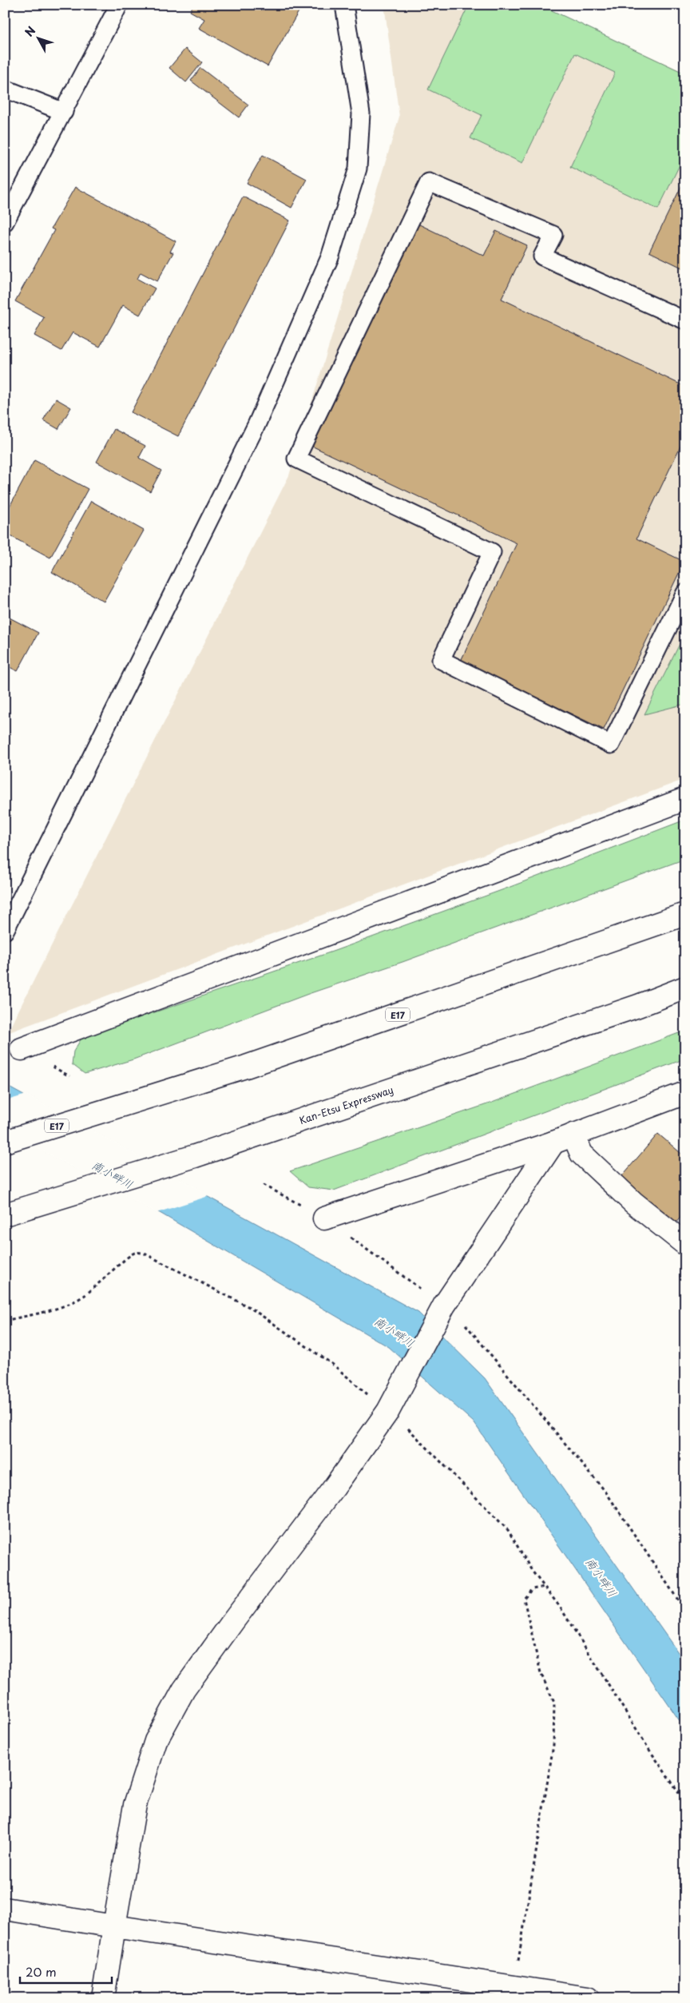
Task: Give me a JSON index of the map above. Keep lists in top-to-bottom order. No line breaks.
{"streets":{"main road":["E17","Kan-Etsu Expressway"]},"water":["南小畔川"],"scale_bar":"20 m","north":"top left"}
